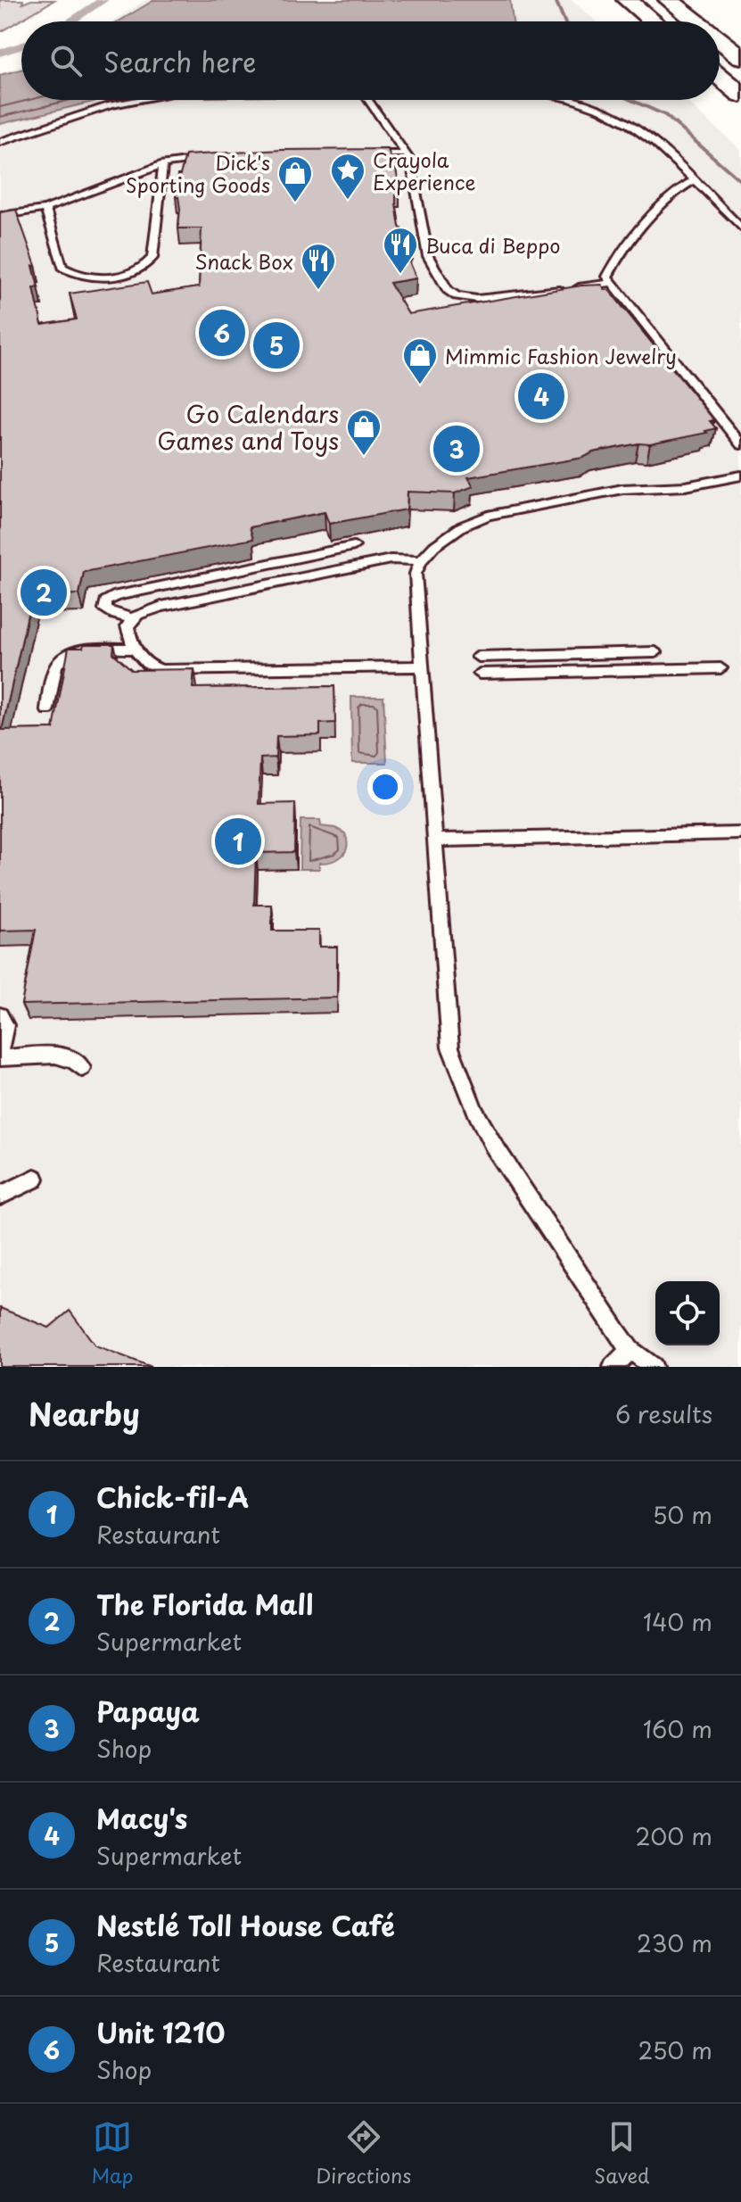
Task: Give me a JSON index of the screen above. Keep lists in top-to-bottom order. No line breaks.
{"places":{"place":["Crayola Experience"],"shop":["Dick's Sporting Goods","Mimmic Fashion Jewelry","Go Calendars Games and Toys"],"restaurant":["Buca di Beppo","Snack Box"]},"page":{"search":"Search here","pins":["6","5","4","3","2","1"],"heading":["Nearby","6 results"],"list":[{"mark":"1","name":"Chick-fil-A","note":"Restaurant","value":"50 m"},{"mark":"2","name":"The Florida Mall","note":"Supermarket","value":"140 m"},{"mark":"3","name":"Papaya","note":"Shop","value":"160 m"},{"mark":"4","name":"Macy's","note":"Supermarket","value":"200 m"},{"mark":"5","name":"Nestlé Toll House Café","note":"Restaurant","value":"230 m"},{"mark":"6","name":"Unit 1210","note":"Shop","value":"250 m"}],"nav":["Map","Directions","Saved"]}}
